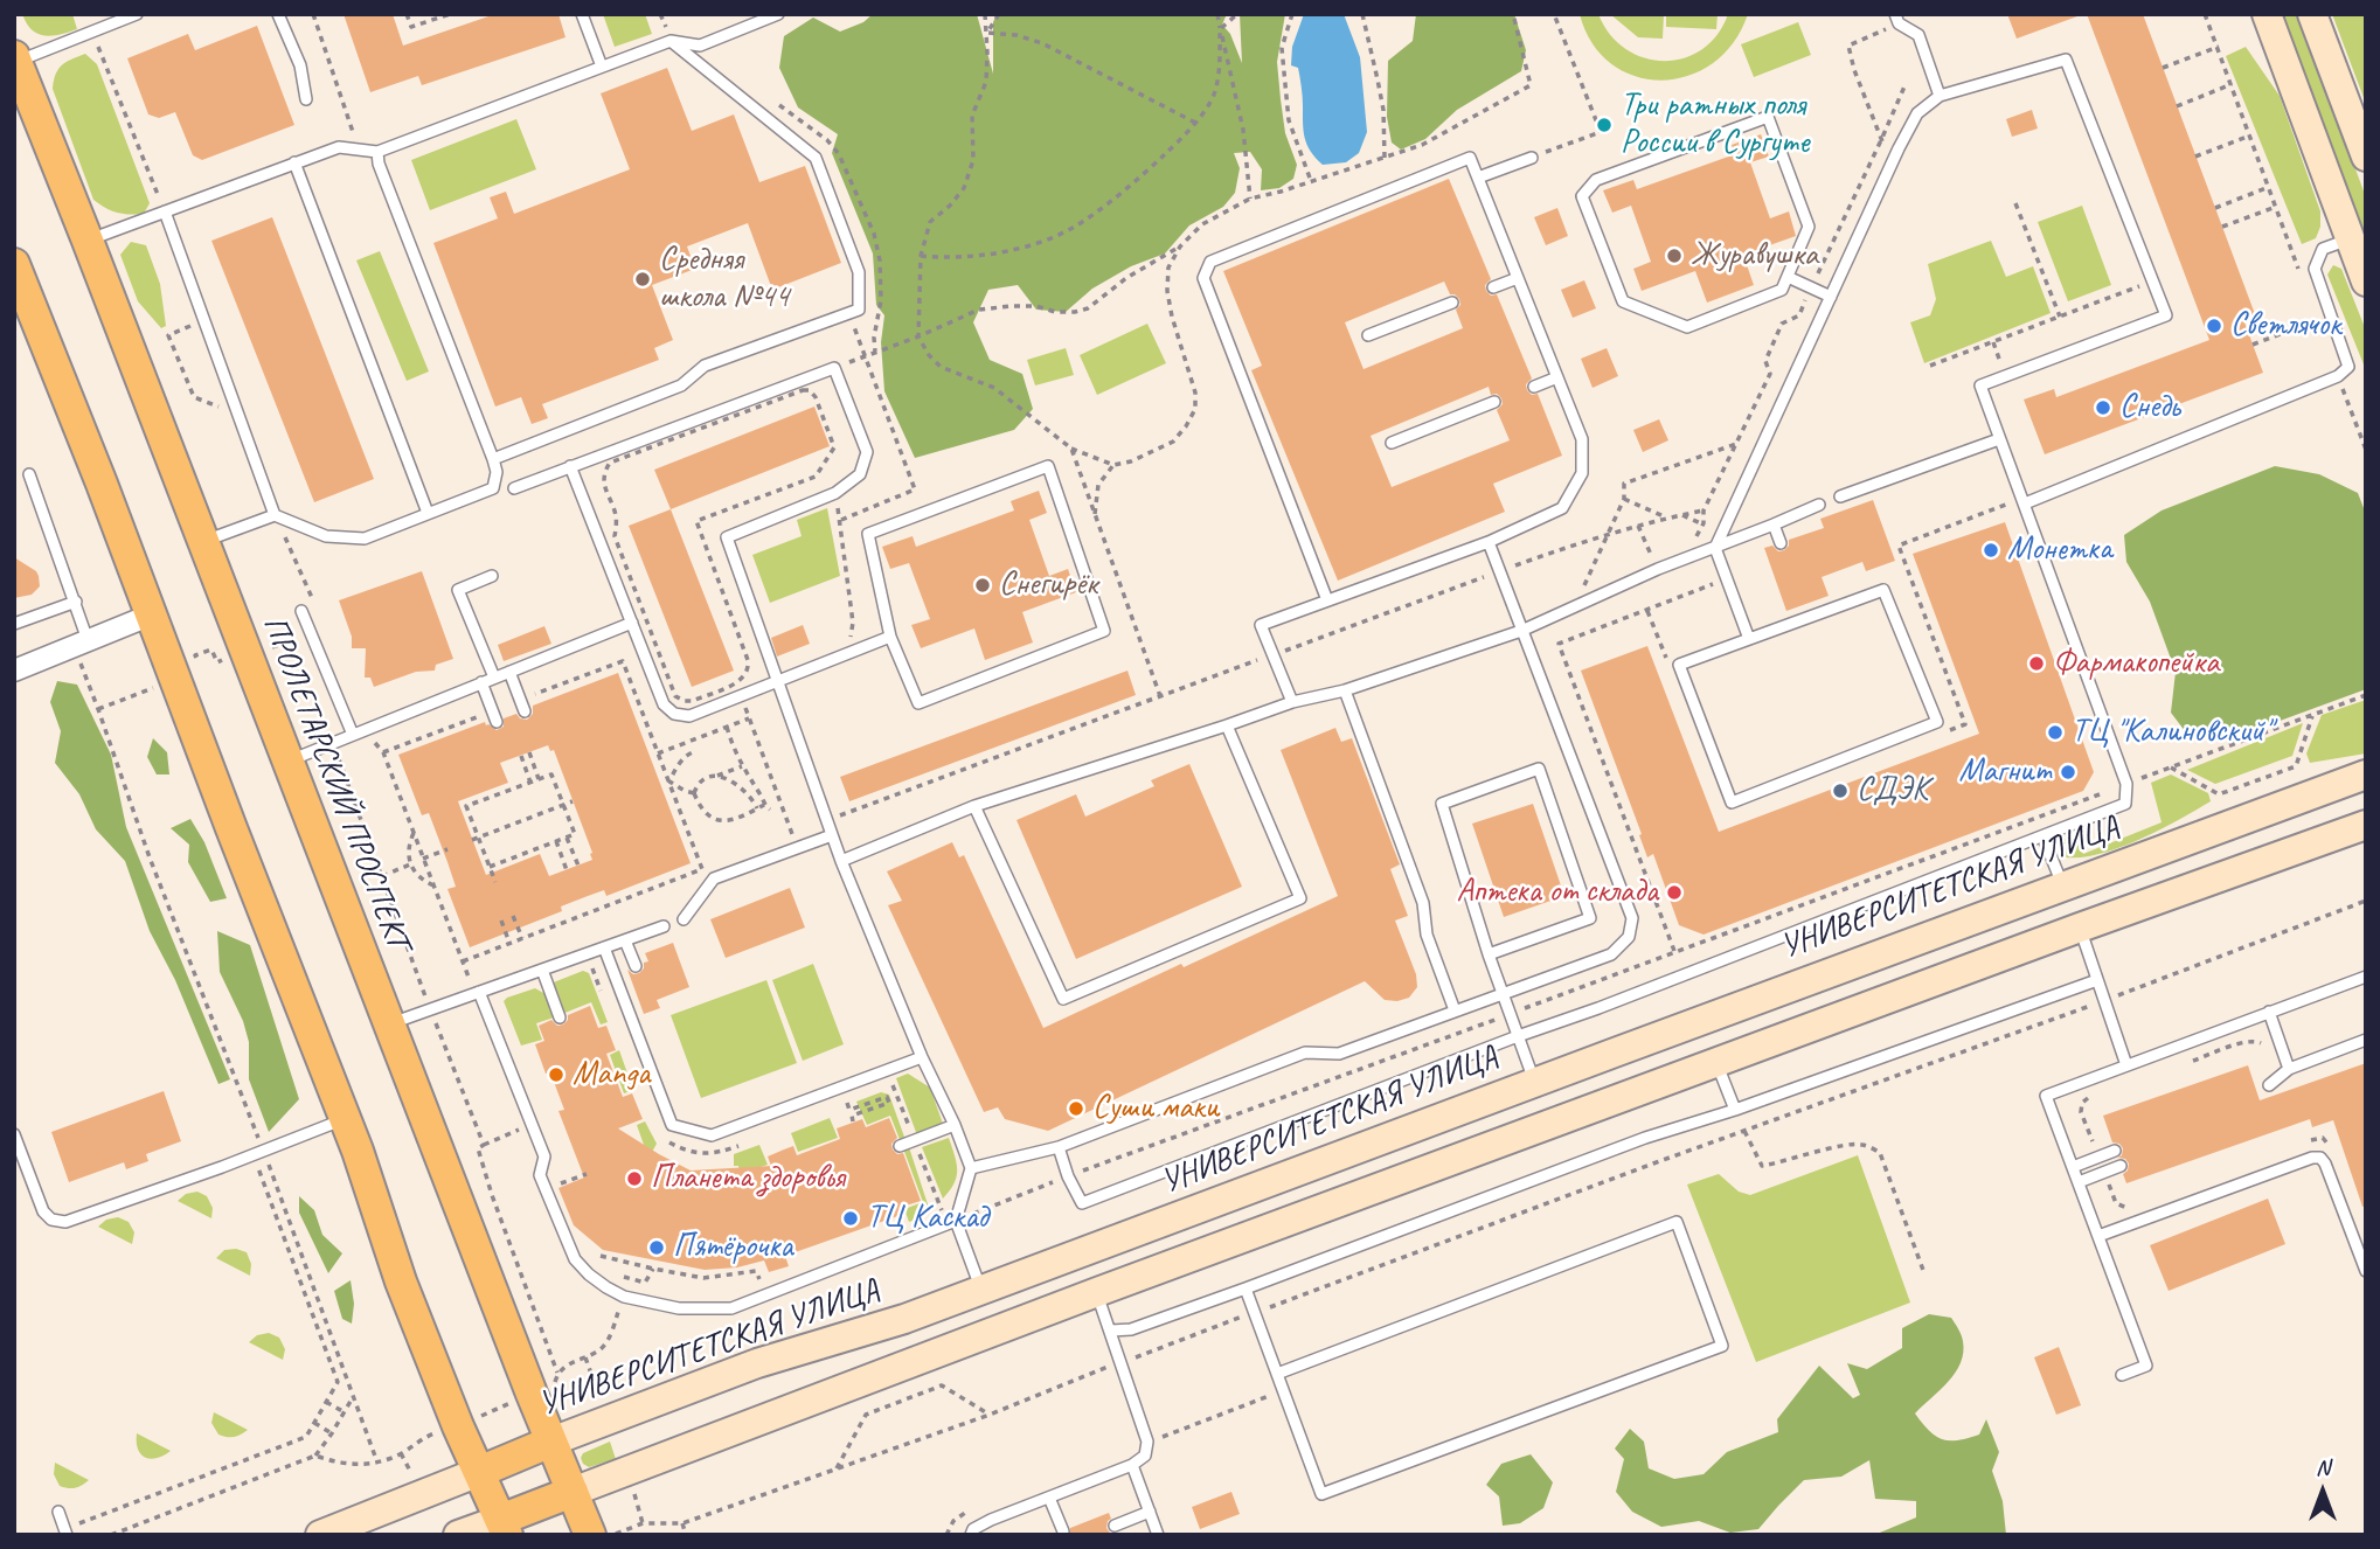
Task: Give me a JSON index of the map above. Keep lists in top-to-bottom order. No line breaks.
{"streets":{"main road":["ПРОЛЕТАРСКИЙ ПРОСПЕКТ","УНИВЕРСИТЕТСКАЯ УЛИЦА"]},"crossings":[["ПРОЛЕТАРСКИЙ ПРОСПЕКТ","УНИВЕРСИТЕТСКАЯ УЛИЦА"]],"places":["Три ратных поля России в Сургуте","Журавушка","Средняя школа №44","Светлячок","Снедь","Монетка","Снегирёк","Фармакопейка","ТЦ \"Калиновский\"","Магнит","СДЭК","Аптека от склада","Manga","Суши маки","Планета здоровья","ТЦ Каскад","Пятёрочка"],"north":"top"}
